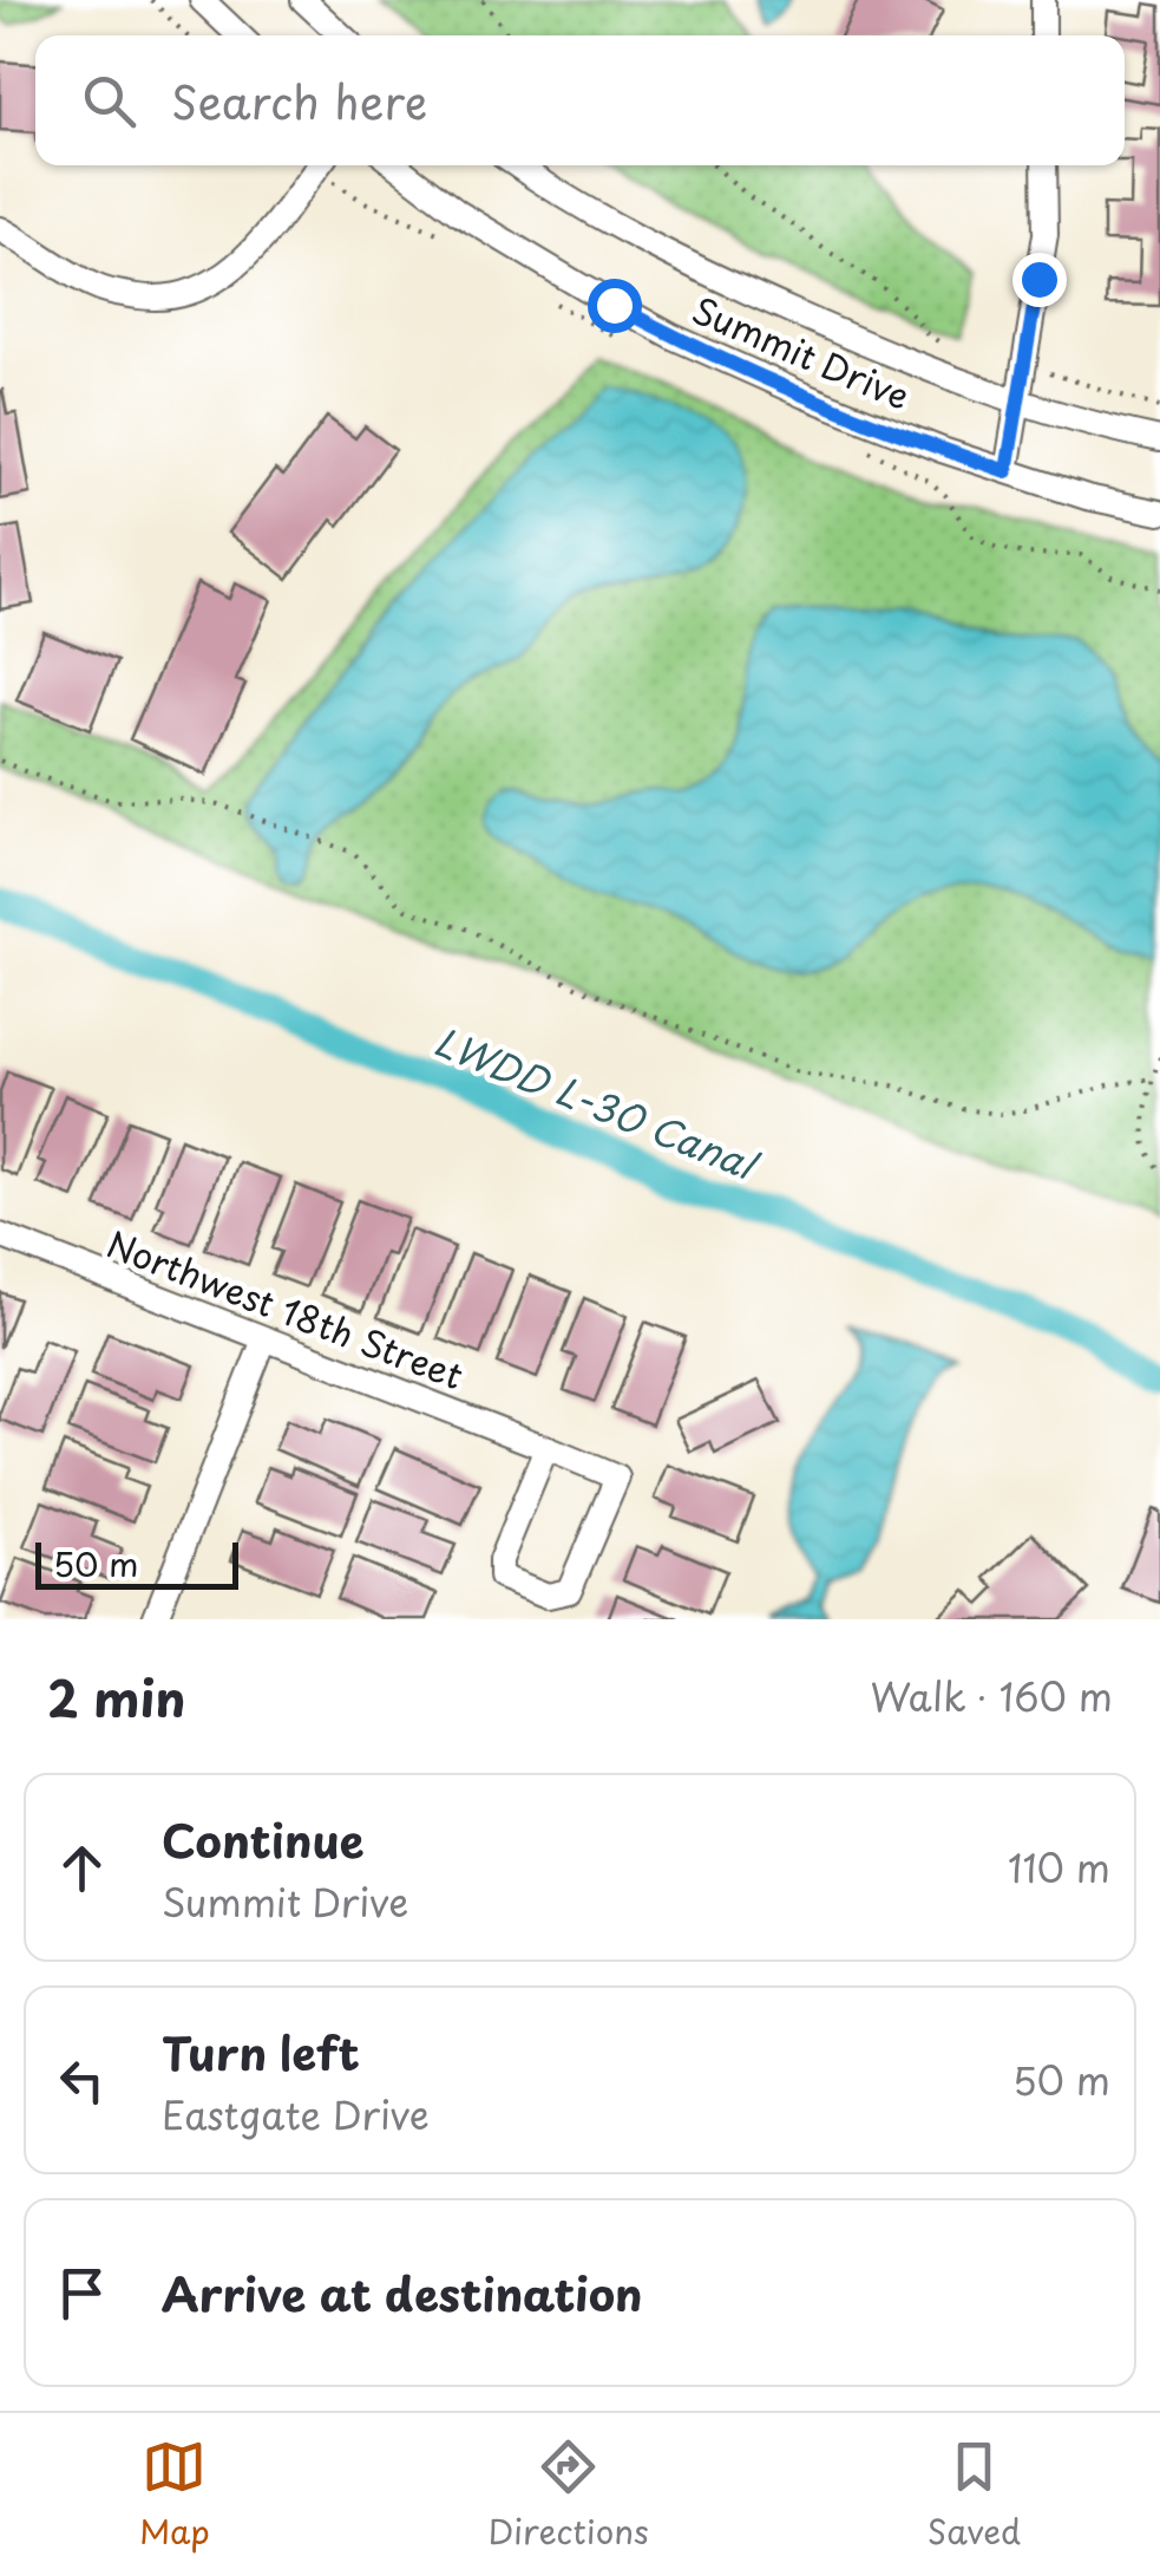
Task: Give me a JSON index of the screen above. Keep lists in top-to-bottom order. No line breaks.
{"streets":{"street":["Summit Drive","Northwest 18th Street"]},"water":["LWDD L-30 Canal"],"scale_bar":"50 m","page":{"search":"Search here","scale":"50 m","heading":["2 min","Walk · 160 m"],"list":[["Continue","Summit Drive","110 m"],["Turn left","Eastgate Drive","50 m"],"Arrive at destination"],"nav":["Map","Directions","Saved"]}}
